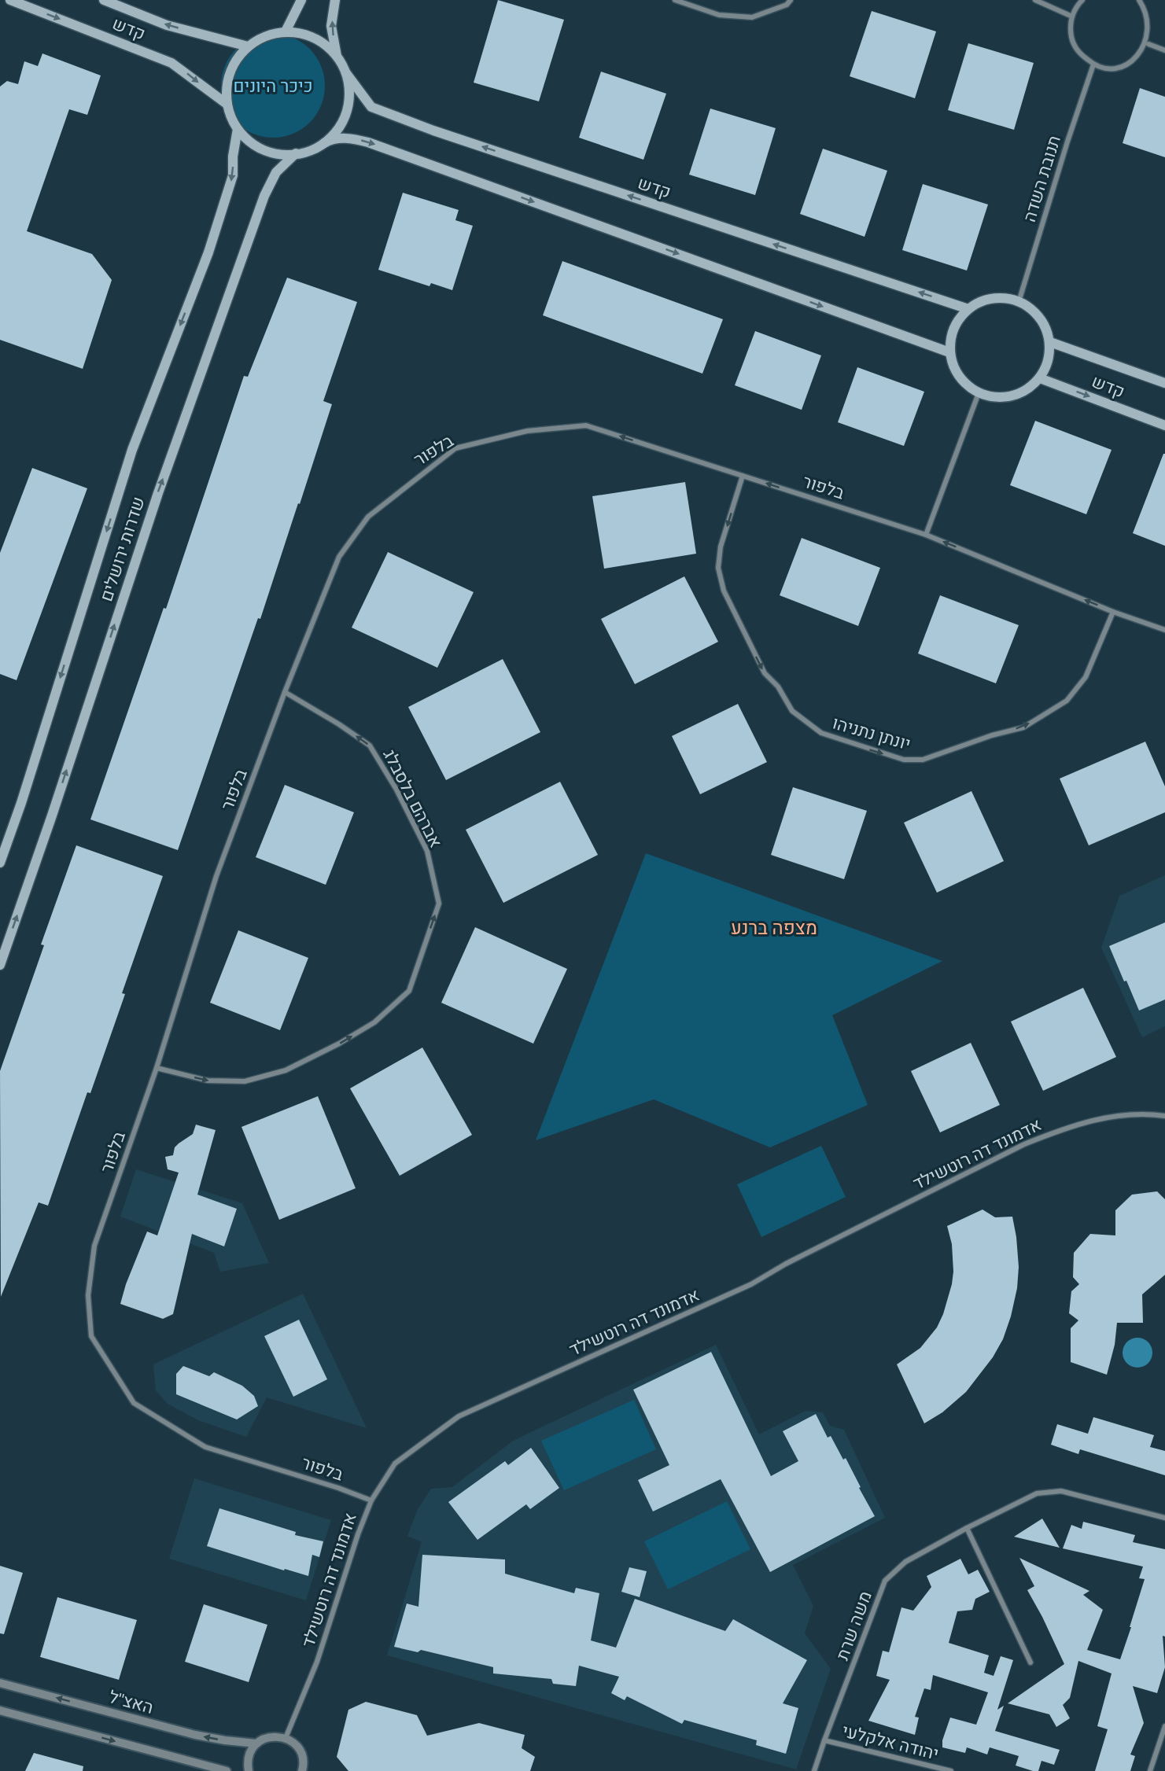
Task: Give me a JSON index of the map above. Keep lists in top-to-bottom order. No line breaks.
{"streets":{"main road":["קדש","שדרות ירושלים"],"street":["תנובת השדה","בלפור","יונתן נתניהו","אברהם בלסבלג","אדמונד דה רוטשילד","משה שרת","האצ\"ל","יהודה אלקלעי"]},"crossings":[["קדש","תנובת השדה"],["קדש","שדרות ירושלים"],["בלפור","יונתן נתניהו"],["בלפור","אברהם בלסבלג"],["בלפור","אדמונד דה רוטשילד"],["משה שרת","יהודה אלקלעי"]],"one_way":["בלפור"],"districts":["מצפה ברנע"],"parks":["כיכר היונים"]}
